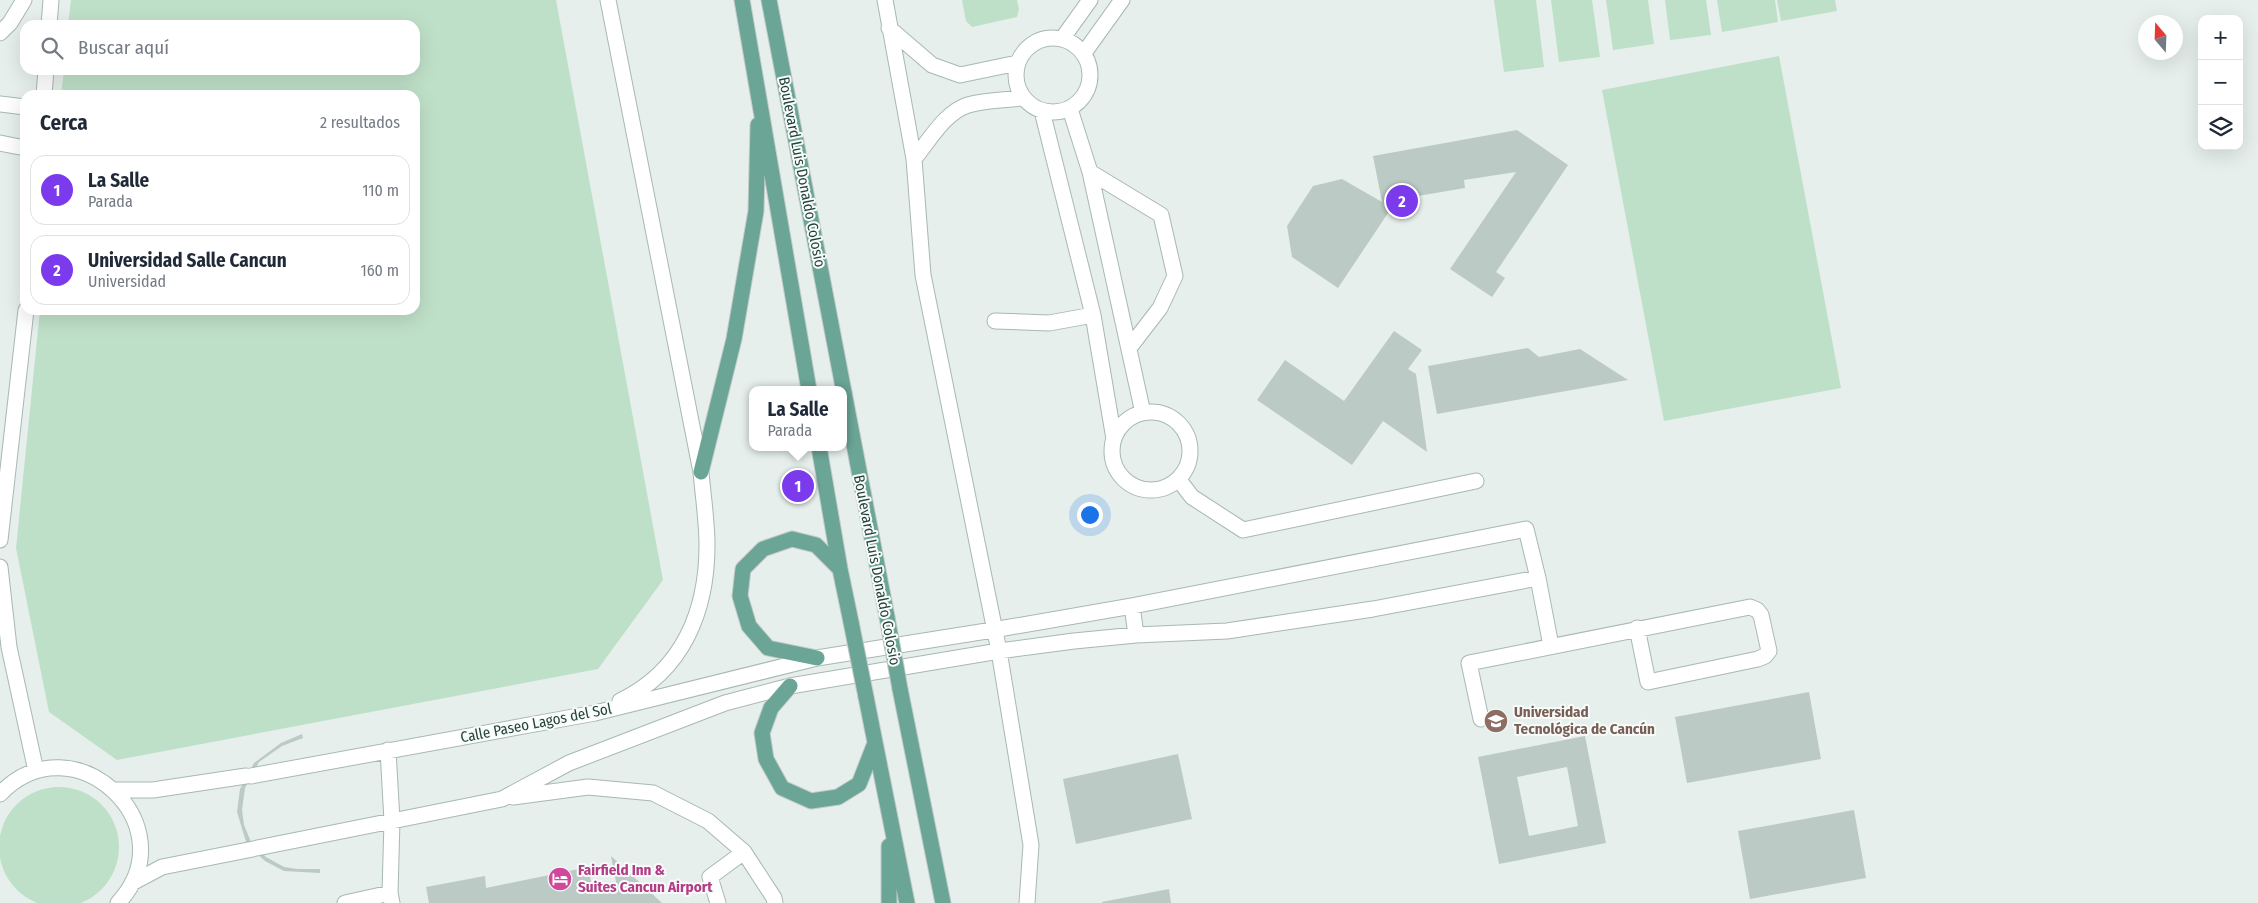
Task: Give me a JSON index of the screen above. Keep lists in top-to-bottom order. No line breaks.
{"streets":{"main road":["Boulevard Luis Donaldo Colosio"],"street":["Calle Paseo Lagos del Sol"]},"places":{"school or university":["Universidad Tecnológica de Cancún"],"hotel":["Fairfield Inn & Suites Cancun Airport"]},"north":"top","page":{"map_buttons":["+","−"],"search":"Buscar aquí","heading":["Cerca","2 resultados"],"list":[{"mark":"1","name":"La Salle","note":"Parada","value":"110 m"},{"mark":"2","name":"Universidad Salle Cancun","note":"Universidad","value":"160 m"}],"pins":["2","1"],"popup":["La Salle","Parada"]}}
